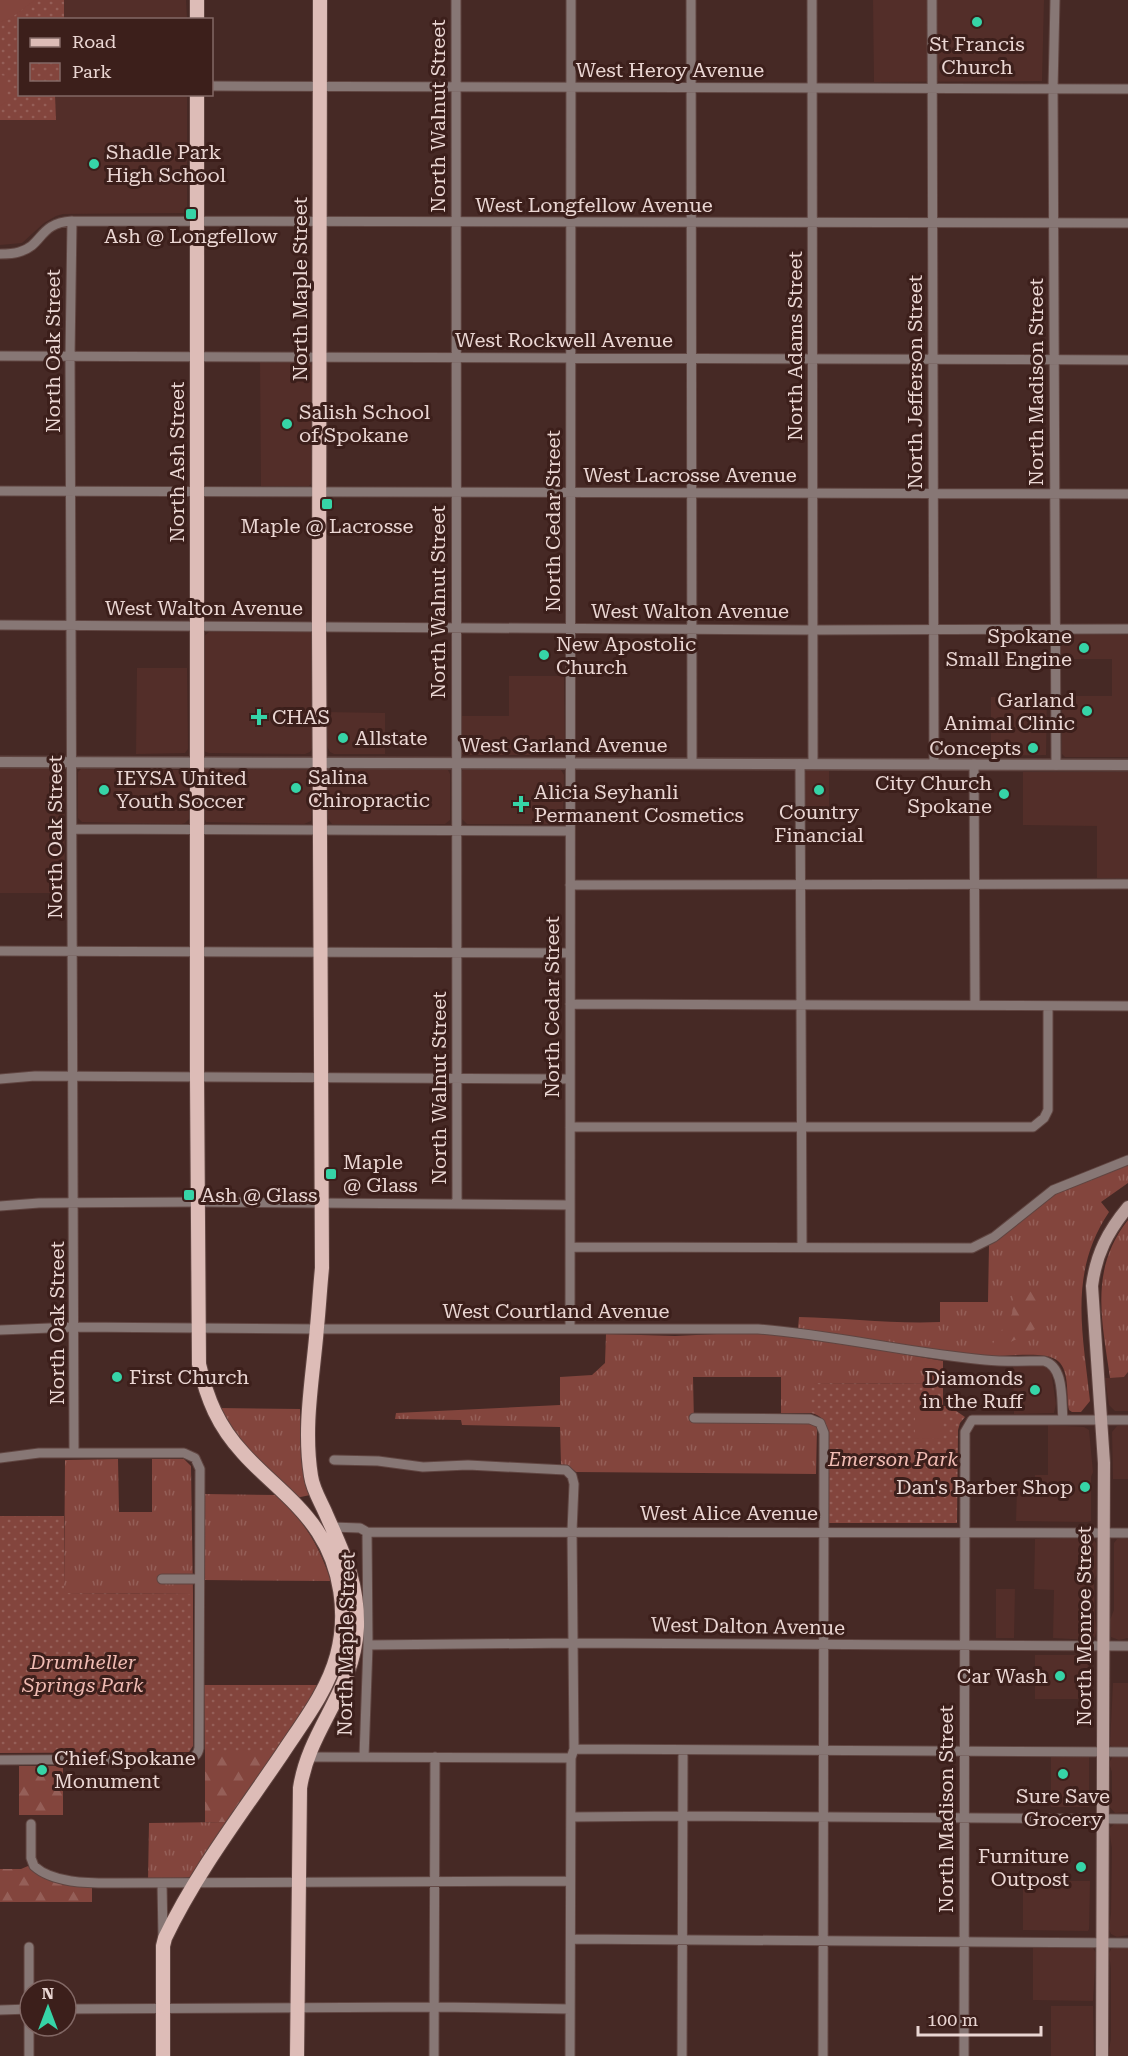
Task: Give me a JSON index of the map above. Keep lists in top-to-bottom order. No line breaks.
{"streets":{"main road":["North Maple Street","North Ash Street","North Monroe Street"],"street":["West Heroy Avenue","North Walnut Street","West Longfellow Avenue","West Rockwell Avenue","North Adams Street","North Oak Street","North Jefferson Street","North Madison Street","West Lacrosse Avenue","North Cedar Street","West Walton Avenue","West Garland Avenue","West Courtland Avenue","West Alice Avenue","West Dalton Avenue"]},"crossings":[["West Heroy Avenue","North Walnut Street"],["West Heroy Avenue","North Maple Street"],["West Heroy Avenue","North Adams Street"],["West Heroy Avenue","North Jefferson Street"],["West Heroy Avenue","North Madison Street"],["West Heroy Avenue","North Cedar Street"],["North Walnut Street","West Longfellow Avenue"],["North Walnut Street","West Rockwell Avenue"],["North Walnut Street","West Lacrosse Avenue"],["North Walnut Street","West Walton Avenue"],["North Walnut Street","West Garland Avenue"],["West Longfellow Avenue","North Maple Street"],["West Longfellow Avenue","North Adams Street"],["West Longfellow Avenue","North Oak Street"],["West Longfellow Avenue","North Jefferson Street"],["West Longfellow Avenue","North Madison Street"],["West Longfellow Avenue","North Ash Street"],["West Longfellow Avenue","North Cedar Street"],["North Maple Street","West Rockwell Avenue"],["North Maple Street","West Lacrosse Avenue"],["North Maple Street","West Walton Avenue"],["North Maple Street","West Garland Avenue"],["North Maple Street","West Courtland Avenue"],["North Maple Street","West Alice Avenue"],["North Maple Street","West Dalton Avenue"],["West Rockwell Avenue","North Adams Street"],["West Rockwell Avenue","North Oak Street"],["West Rockwell Avenue","North Jefferson Street"],["West Rockwell Avenue","North Madison Street"],["West Rockwell Avenue","North Ash Street"],["West Rockwell Avenue","North Cedar Street"],["North Adams Street","West Lacrosse Avenue"],["North Adams Street","West Walton Avenue"],["North Adams Street","West Garland Avenue"],["North Oak Street","West Lacrosse Avenue"],["North Oak Street","West Walton Avenue"],["North Oak Street","West Garland Avenue"],["North Oak Street","West Courtland Avenue"],["North Jefferson Street","West Lacrosse Avenue"],["North Jefferson Street","West Walton Avenue"],["North Jefferson Street","West Garland Avenue"],["North Madison Street","West Lacrosse Avenue"],["North Madison Street","West Walton Avenue"],["North Madison Street","West Garland Avenue"],["North Madison Street","West Courtland Avenue"],["North Madison Street","West Alice Avenue"],["North Madison Street","West Dalton Avenue"],["North Ash Street","West Lacrosse Avenue"],["North Ash Street","West Walton Avenue"],["North Ash Street","West Garland Avenue"],["North Ash Street","West Courtland Avenue"],["West Lacrosse Avenue","North Cedar Street"],["North Cedar Street","West Walton Avenue"],["North Cedar Street","West Garland Avenue"],["North Cedar Street","West Courtland Avenue"],["West Alice Avenue","North Monroe Street"],["West Dalton Avenue","North Monroe Street"]],"parks":["Emerson Park","Drumheller Springs Park"],"places":{"other":["St Francis Church","Shadle Park High School","Salish School of Spokane","Spokane Small Engine","New Apostolic Church","Garland Animal Clinic","Allstate","Concepts","Salina Chiropractic","IEYSA United Youth Soccer","Country Financial","City Church Spokane","First Church","Diamonds in the Ruff","Dan's Barber Shop","Car Wash","Chief Spokane Monument","Sure Save Grocery","Furniture Outpost"],"transit":["Ash @ Longfellow","Maple @ Lacrosse","Maple @ Glass","Ash @ Glass"],"health":["CHAS","Alicia Seyhanli Permanent Cosmetics"]},"legend":["Road","Park"],"scale_bar":"100 m","north":"top"}
